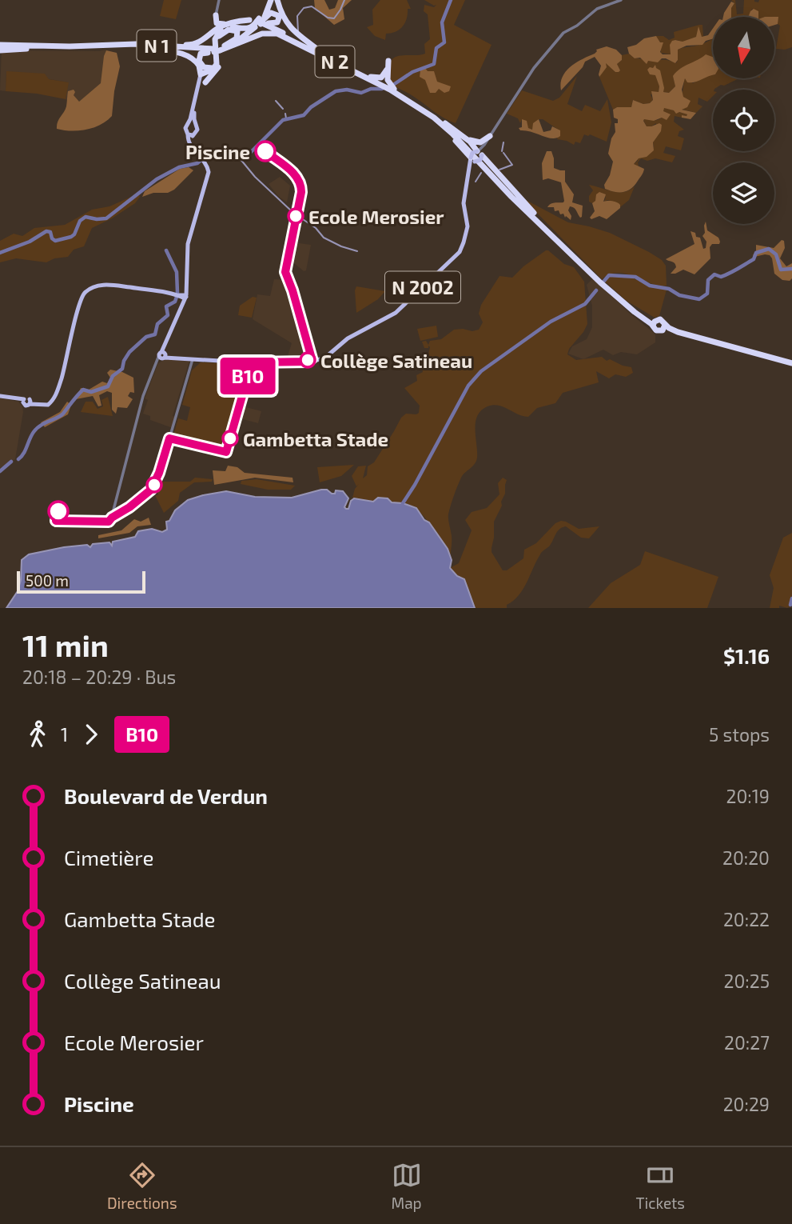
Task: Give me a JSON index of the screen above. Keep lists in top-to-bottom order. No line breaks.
{"streets":{"highway":["N 1","N 2"],"main road":["N 2002"]},"crossings":[["N 1","N 2"]],"places":["Piscine","Ecole Merosier","Collège Satineau","Gambetta Stade"],"lines":["bus line B10"],"scale_bar":"500 m","north":"bottom","page":{"on_map":"B10","scale":"500 m","heading":["11 min","20:18 – 20:29 · Bus","$1.16"],"legs":["1","B10","5 stops"],"list":[{"name":"Boulevard de Verdun","value":"20:19"},{"name":"Cimetière","value":"20:20"},{"name":"Gambetta Stade","value":"20:22"},{"name":"Collège Satineau","value":"20:25"},{"name":"Ecole Merosier","value":"20:27"},{"name":"Piscine","value":"20:29"}],"tabs":["Directions","Map","Tickets"]}}
